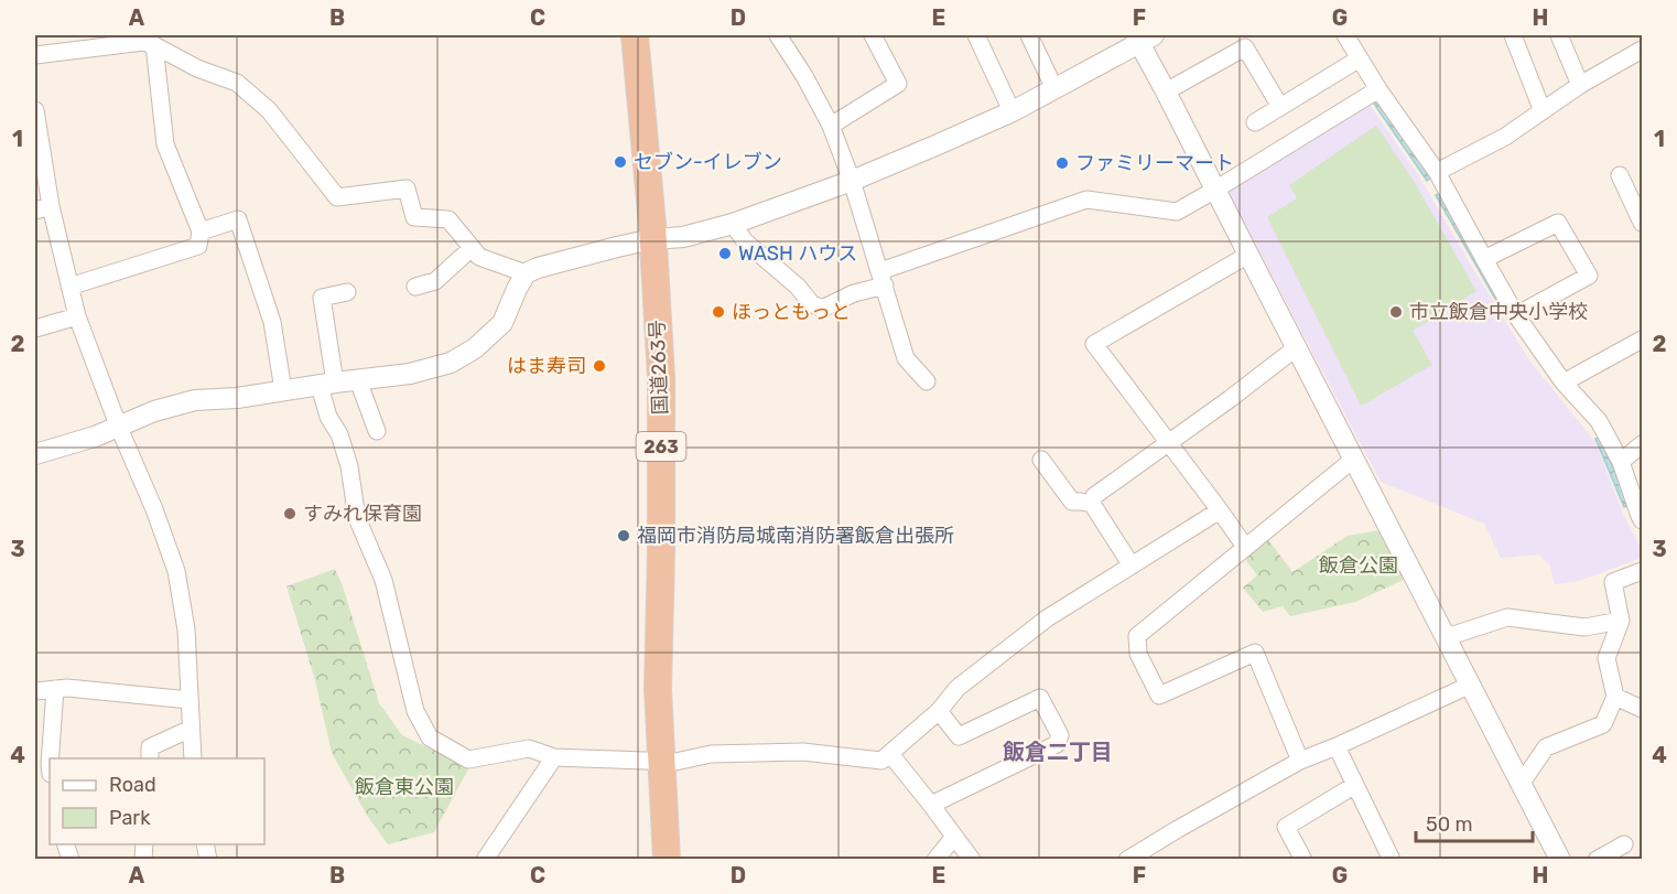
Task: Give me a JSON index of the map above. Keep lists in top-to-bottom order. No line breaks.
{"streets":{"highway":["国道263号","263"]},"districts":["飯倉二丁目"],"parks":["飯倉公園","飯倉東公園"],"places":["セブン-イレブン","ファミリーマート","WASH ハウス","ほっともっと","市立飯倉中央小学校","はま寿司","すみれ保育園","福岡市消防局城南消防署飯倉出張所"],"legend":["Road","Park"],"scale_bar":"50 m","grid":{"columns":["A","B","C","D","E","F","G","H"],"rows":["1","2","3","4"]}}
